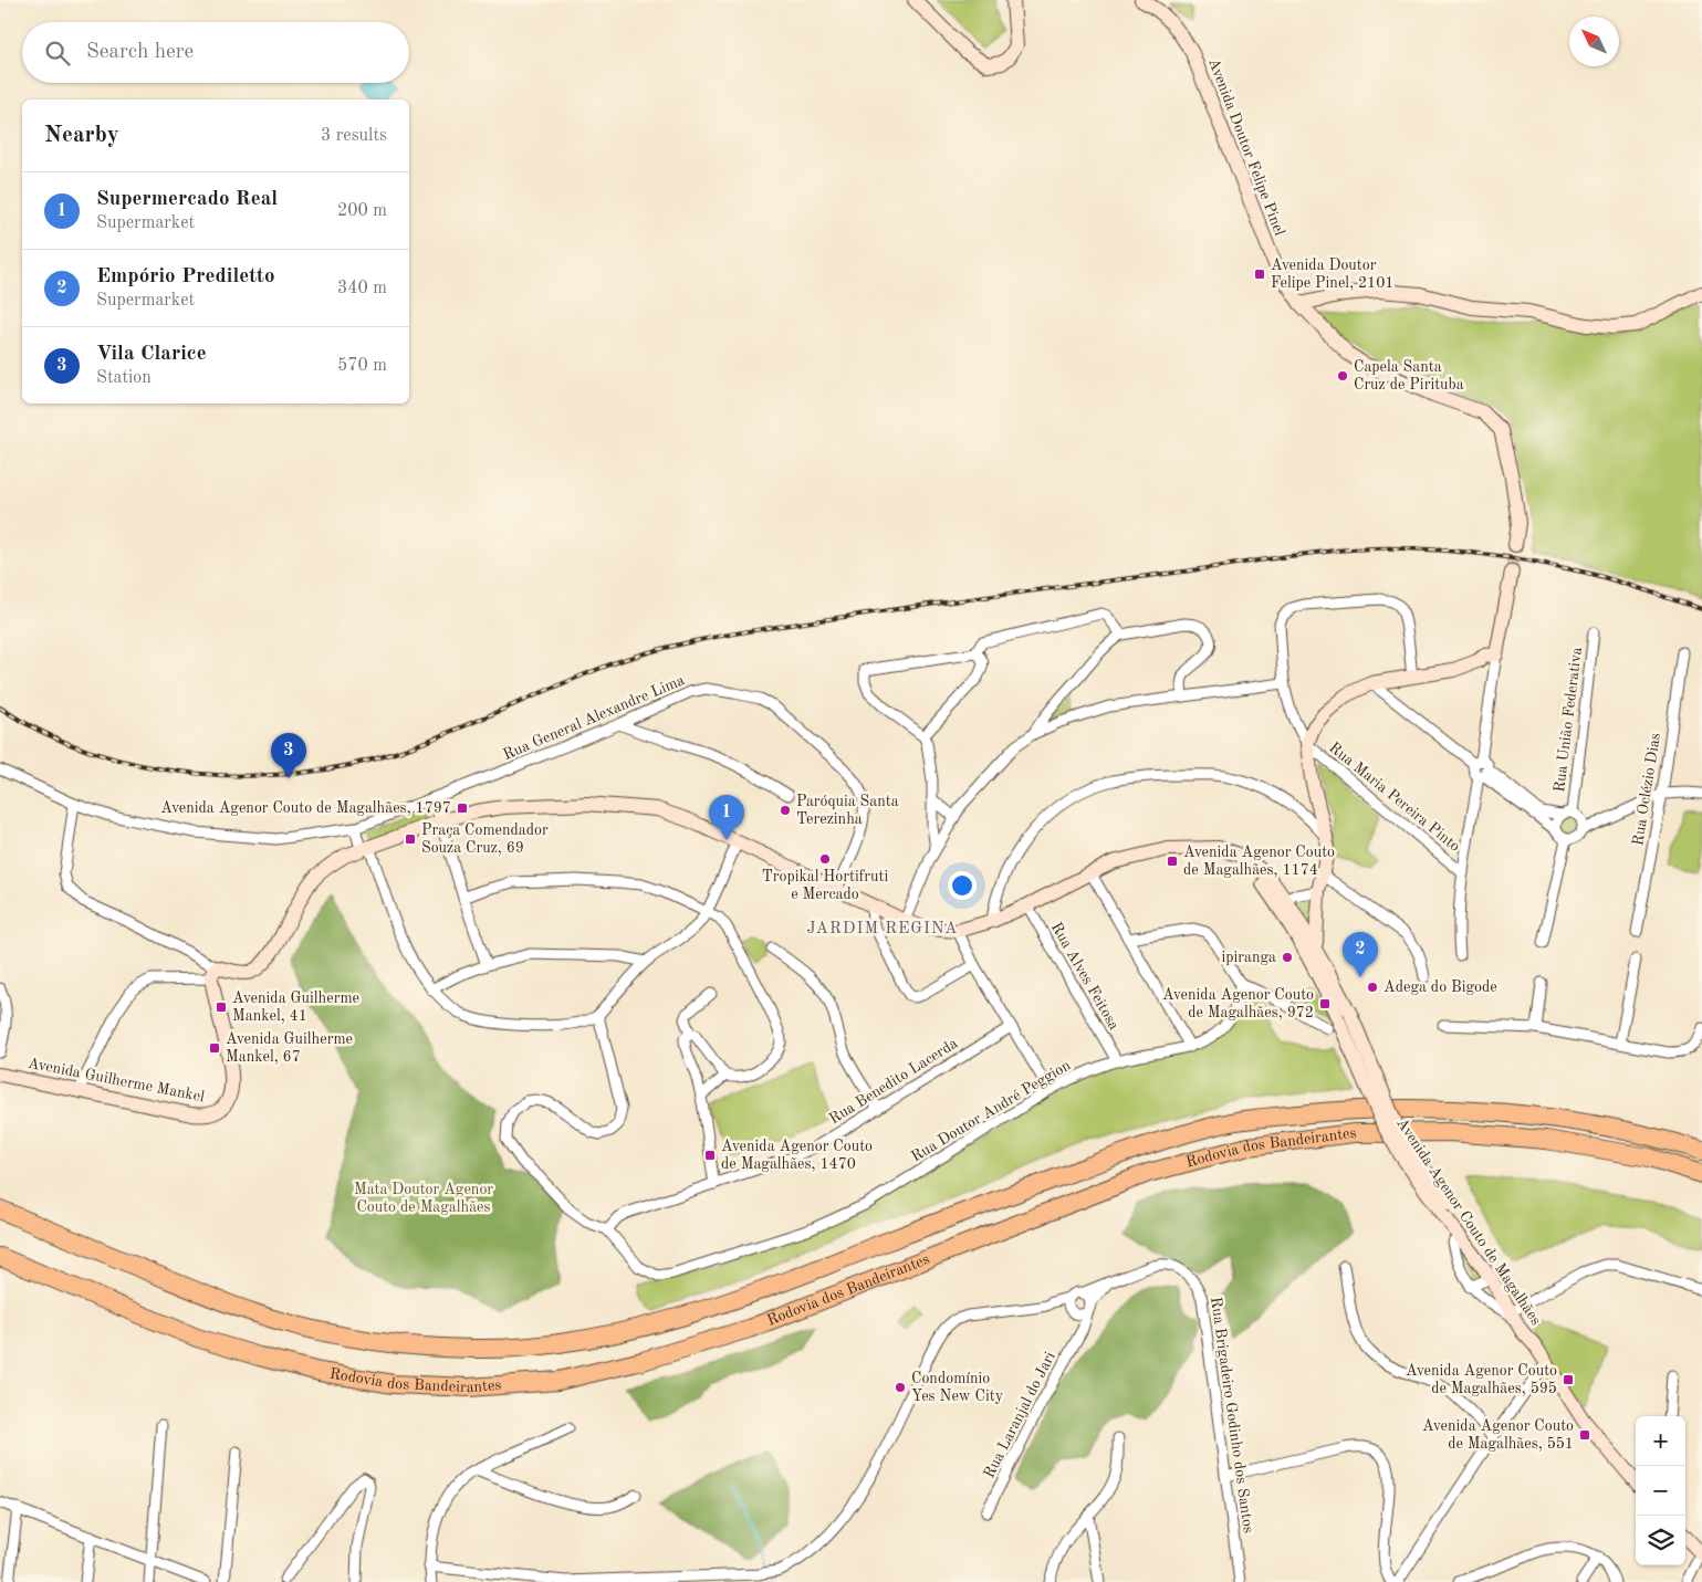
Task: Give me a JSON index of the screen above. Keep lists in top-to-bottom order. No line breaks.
{"streets":{"highway":["Rodovia dos Bandeirantes"],"street":["Avenida Doutor Felipe Pinel","Rua General Alexandre Lima","Rua União Federativa","Rua Oclézio Dias","Rua Maria Pereira Pinto","Rua Alves Feitosa","Avenida Guilherme Mankel","Rua Benedito Lacerda","Rua Doutor André Peggion","Avenida Agenor Couto de Magalhães","Rua Laranjal do Jari","Rua Brigadeiro Godinho dos Santos"]},"crossings":[["Rua General Alexandre Lima","Avenida Agenor Couto de Magalhães"],["Rua Alves Feitosa","Rua Doutor André Peggion"],["Rua Alves Feitosa","Avenida Agenor Couto de Magalhães"],["Avenida Guilherme Mankel","Avenida Agenor Couto de Magalhães"],["Rua Benedito Lacerda","Rua Doutor André Peggion"],["Rua Laranjal do Jari","Rua Brigadeiro Godinho dos Santos"]],"districts":["JARDIM REGINA"],"parks":["Mata Doutor Agenor Couto de Magalhães"],"places":{"transit":["Avenida Doutor Felipe Pinel, 2101","Avenida Agenor Couto de Magalhães, 1797","Praça Comendador Souza Cruz, 69","Avenida Agenor Couto de Magalhães, 1174","Avenida Agenor Couto de Magalhães, 972","Avenida Guilherme Mankel, 41","Avenida Guilherme Mankel, 67","Avenida Agenor Couto de Magalhães, 1470","Avenida Agenor Couto de Magalhães, 595","Avenida Agenor Couto de Magalhães, 551"],"other":["Capela Santa Cruz de Pirituba","Paróquia Santa Terezinha","Tropikal Hortifruti e Mercado","ipiranga","Adega do Bigode","Condomínio Yes New City"]},"north":"top left","page":{"search":"Search here","heading":["Nearby","3 results"],"list":[{"mark":"1","name":"Supermercado Real","note":"Supermarket","value":"200 m"},{"mark":"2","name":"Empório Prediletto","note":"Supermarket","value":"340 m"},{"mark":"3","name":"Vila Clarice","note":"Station","value":"570 m"}],"pins":["3","1","2"],"map_buttons":["+","−"]}}
